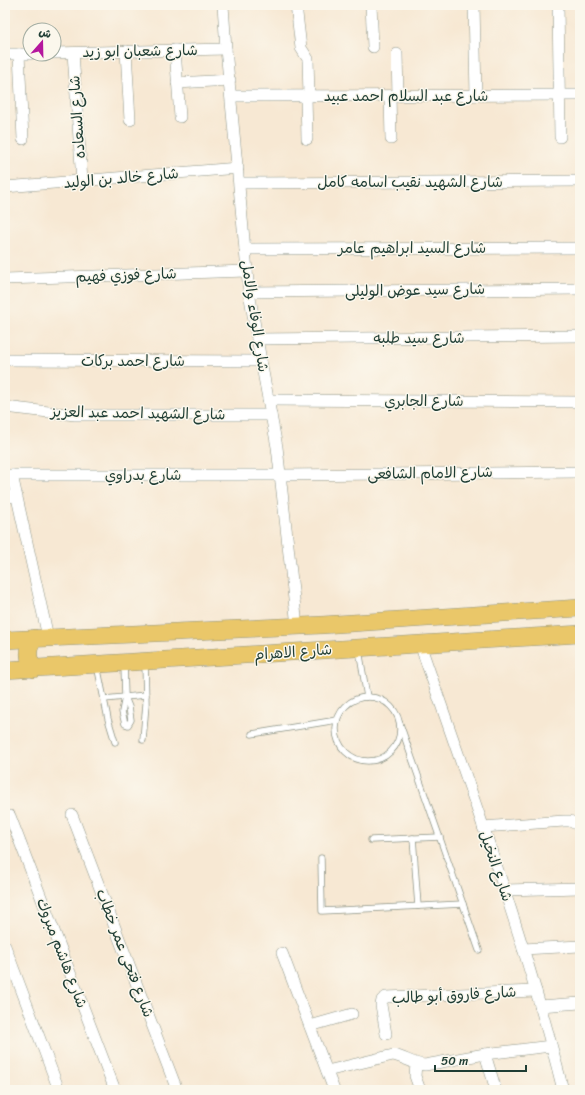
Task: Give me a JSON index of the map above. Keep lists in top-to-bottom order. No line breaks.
{"streets":{"main road":["شارع الاهرام"],"street":["شارع شعبان ابو زيد","شارع عبد السلام احمد عبيد","شارع السعاده","شارع خالد بن الوليد","شارع الشهيد نقيب اسامه كامل","شارع السيد ابراهيم عامر","شارع فوزي فهيم","شارع سيد عوض الوليلى","شارع الوفاء والامل","شارع سيد طلبه","شارع احمد بركات","شارع الجابري","شارع الشهيد احمد عبد العزيز","شارع الامام الشافعى","شارع بدراوي","شارع النخيل","شارع هاشم مبروك","شارع فتحى عمر خطاب","شارع فاروق أبو طالب"]},"crossings":[["شارع شعبان ابو زيد","شارع السعاده"],["شارع شعبان ابو زيد","شارع الوفاء والامل"],["شارع عبد السلام احمد عبيد","شارع الوفاء والامل"],["شارع السعاده","شارع خالد بن الوليد"],["شارع خالد بن الوليد","شارع الوفاء والامل"],["شارع الشهيد نقيب اسامه كامل","شارع الوفاء والامل"],["شارع السيد ابراهيم عامر","شارع الوفاء والامل"],["شارع فوزي فهيم","شارع الوفاء والامل"],["شارع سيد عوض الوليلى","شارع الوفاء والامل"],["شارع الوفاء والامل","شارع سيد طلبه"],["شارع الوفاء والامل","شارع احمد بركات"],["شارع الوفاء والامل","شارع الجابري"],["شارع الوفاء والامل","شارع الشهيد احمد عبد العزيز"],["شارع الوفاء والامل","شارع الامام الشافعى"],["شارع الوفاء والامل","شارع بدراوي"],["شارع الوفاء والامل","شارع الاهرام"],["شارع الامام الشافعى","شارع بدراوي"],["شارع الاهرام","شارع النخيل"],["شارع النخيل","شارع فاروق أبو طالب"]],"scale_bar":"50 m","north":"top"}
